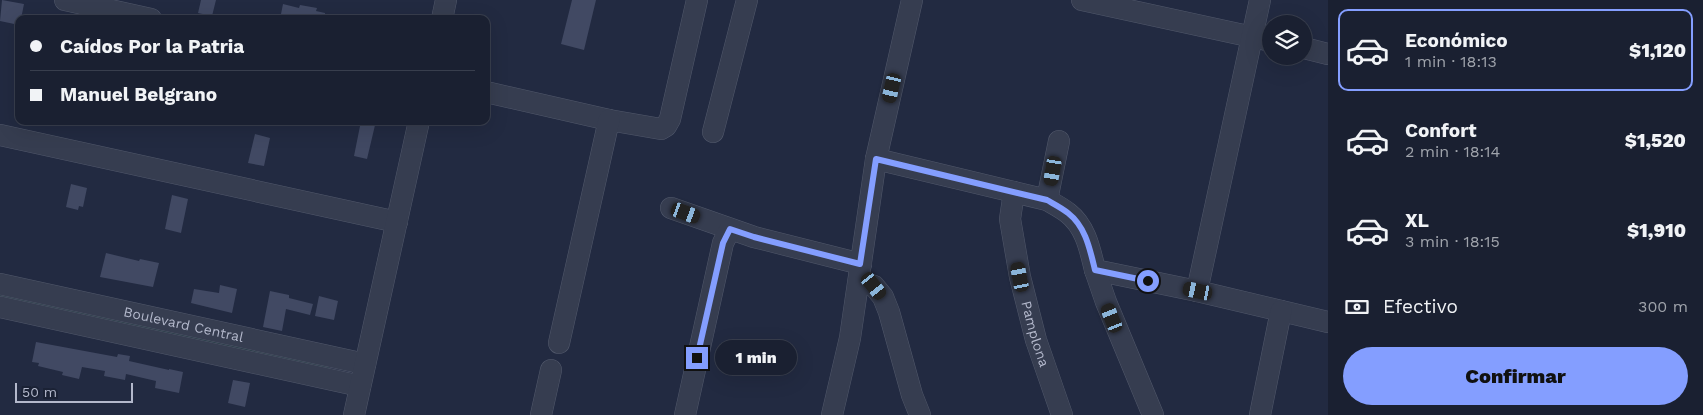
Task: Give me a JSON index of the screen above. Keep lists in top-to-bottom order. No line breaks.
{"streets":{"street":["Boulevard Central","Pamplona"]},"scale_bar":"50 m","page":{"list":[{"name":"Económico","note":"1 min · 18:13","value":"$1,120"},{"name":"Confort","note":"2 min · 18:14","value":"$1,520"},{"name":"XL","note":"3 min · 18:15","value":"$1,910"}],"banner":["Caídos Por la Patria","Manuel Belgrano"],"pay":["Efectivo","300 m"],"buttons":"Confirmar","bubble":"1 min","scale":"50 m"}}
